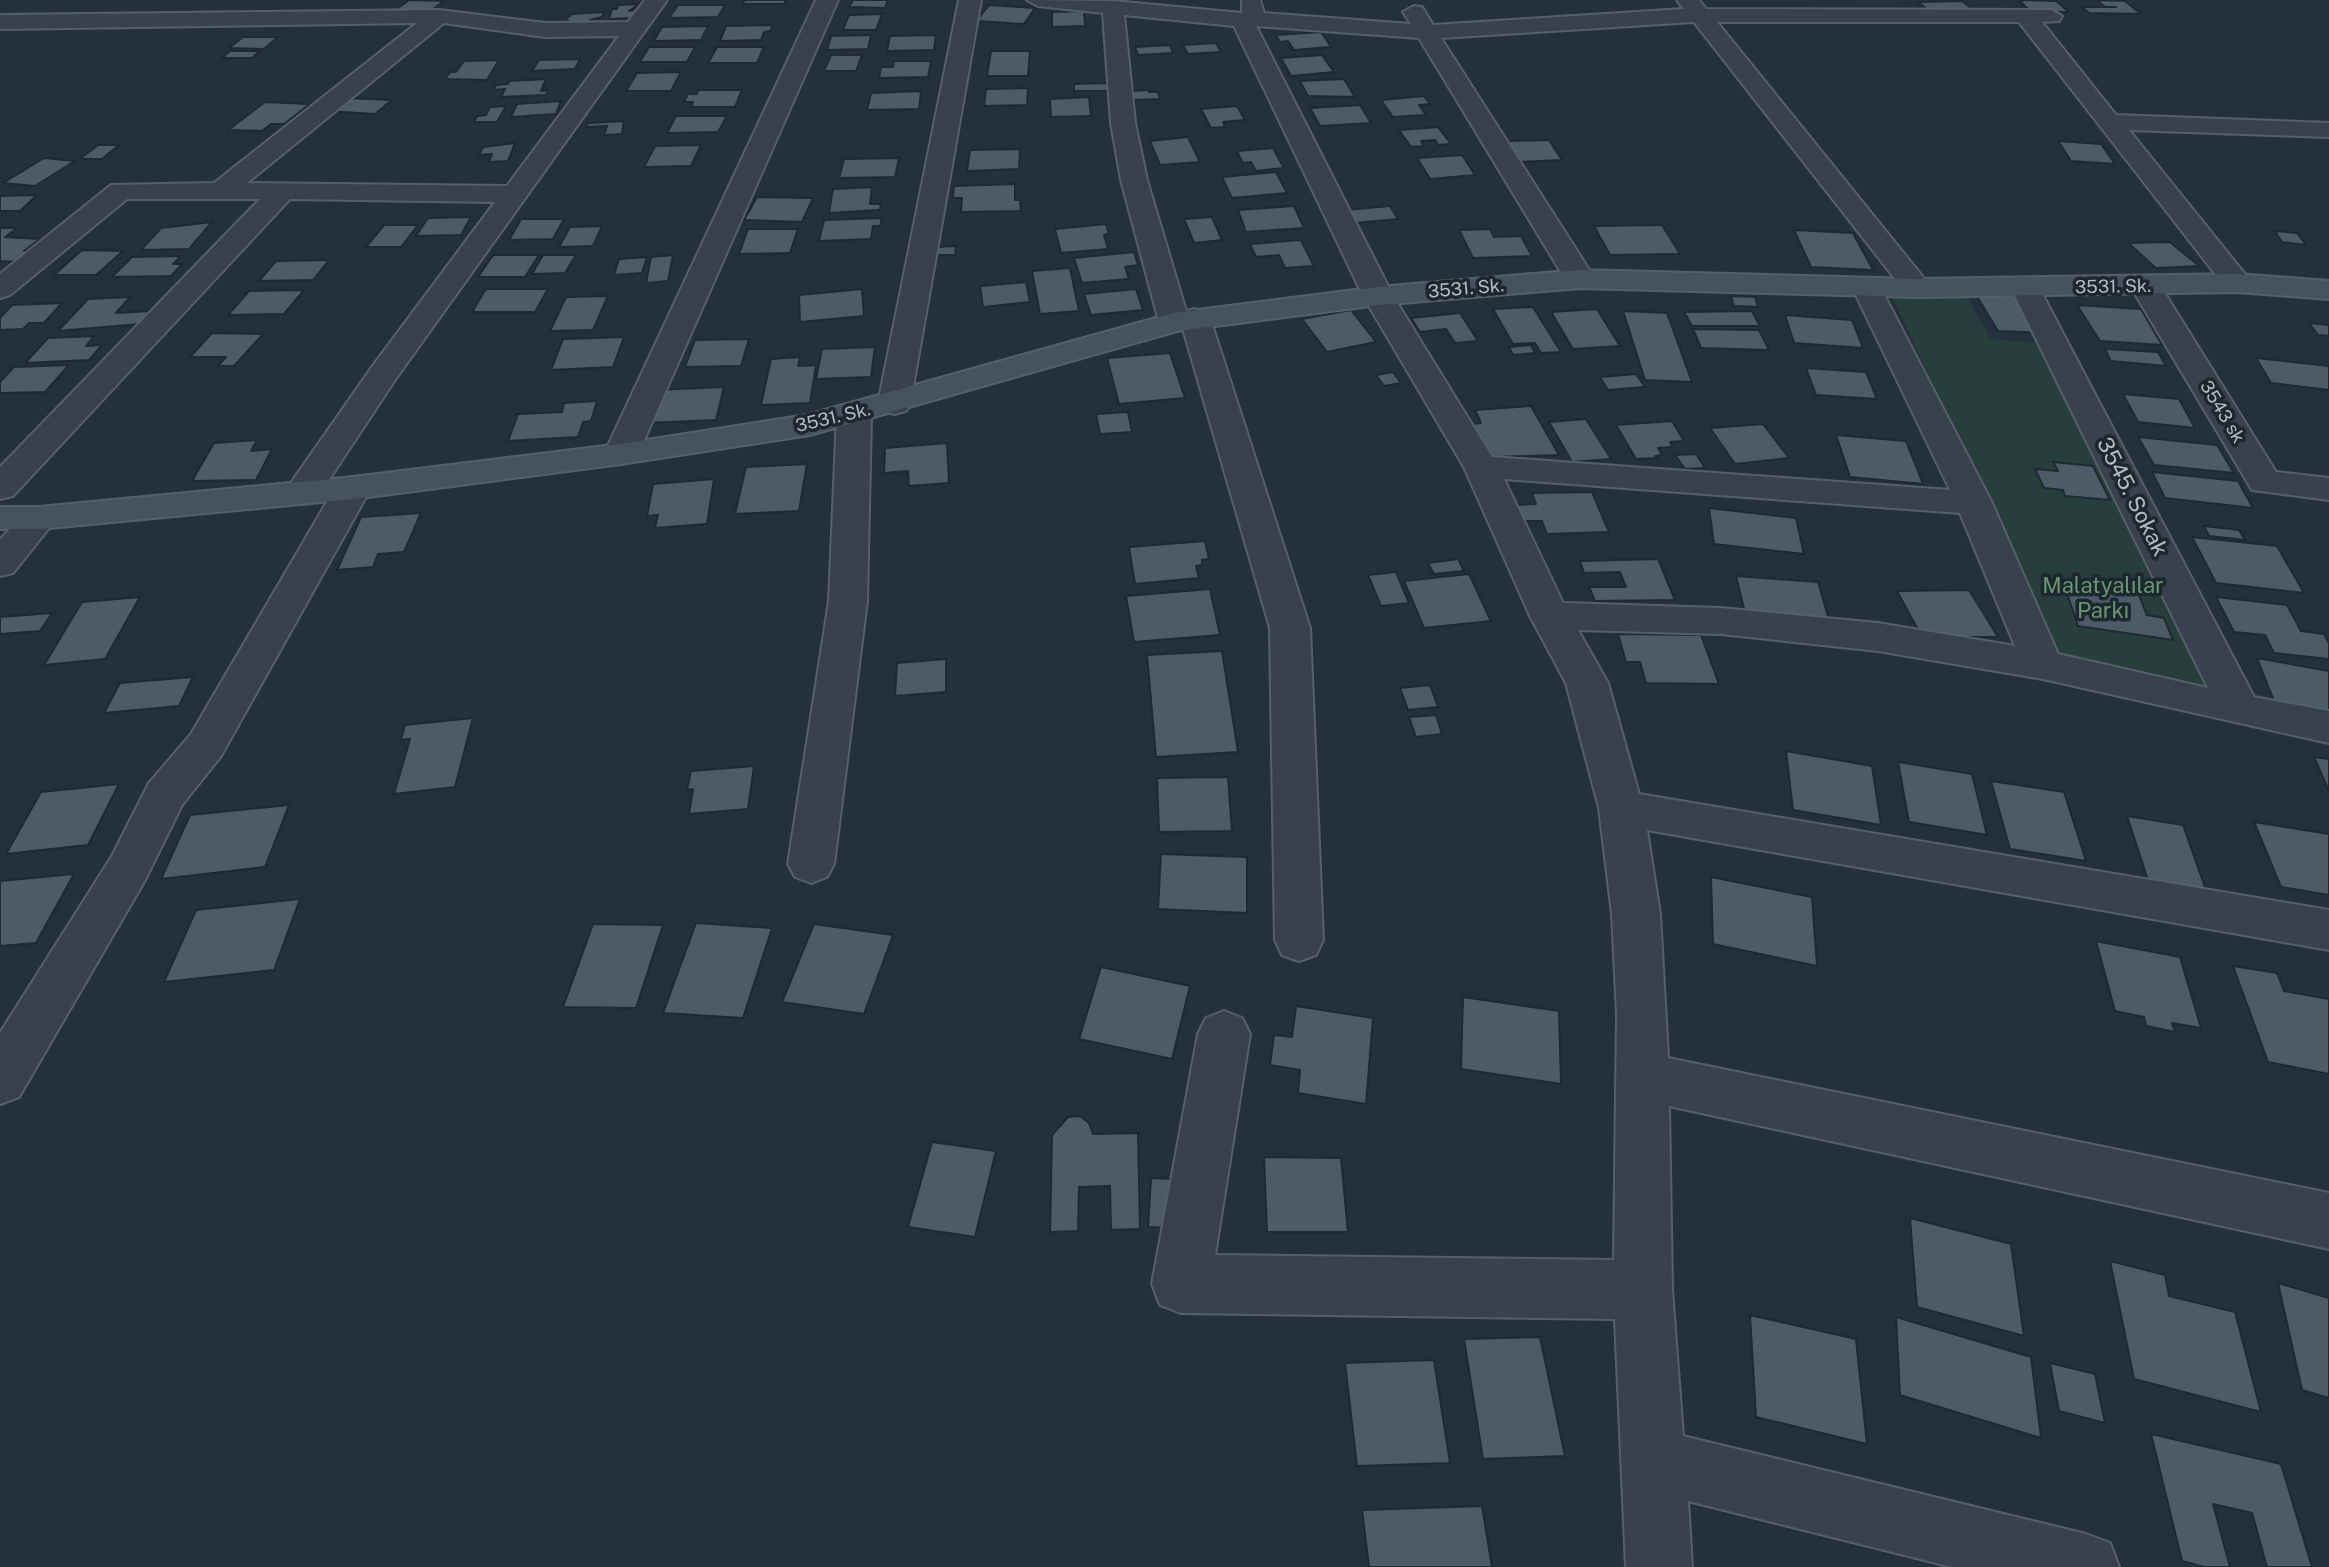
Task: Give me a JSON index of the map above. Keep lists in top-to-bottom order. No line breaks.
{"streets":{"street":["3531. Sk.","3543 sk","3545. Sokak"]},"crossings":[["3531. Sk.","3543 sk"],["3531. Sk.","3545. Sokak"]],"parks":["Malatyalılar Parkı"]}
